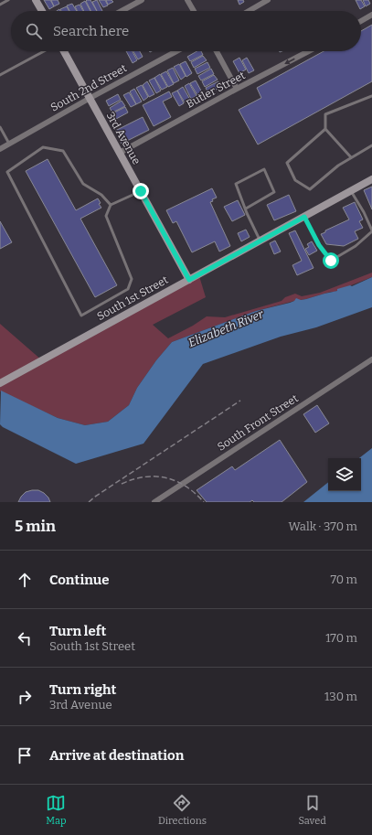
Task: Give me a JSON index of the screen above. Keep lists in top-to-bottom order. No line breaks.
{"streets":{"street":["South 2nd Street","Butler Street","3rd Avenue","South 1st Street","South Front Street"]},"crossings":[["South 2nd Street","3rd Avenue"],["Butler Street","3rd Avenue"],["3rd Avenue","South 1st Street"]],"one_way":["Butler Street"],"water":["Elizabeth River"],"page":{"search":"Search here","heading":["5 min","Walk · 370 m"],"list":[["Continue","70 m"],["Turn left","South 1st Street","170 m"],["Turn right","3rd Avenue","130 m"],"Arrive at destination"],"nav":["Map","Directions","Saved"]}}
